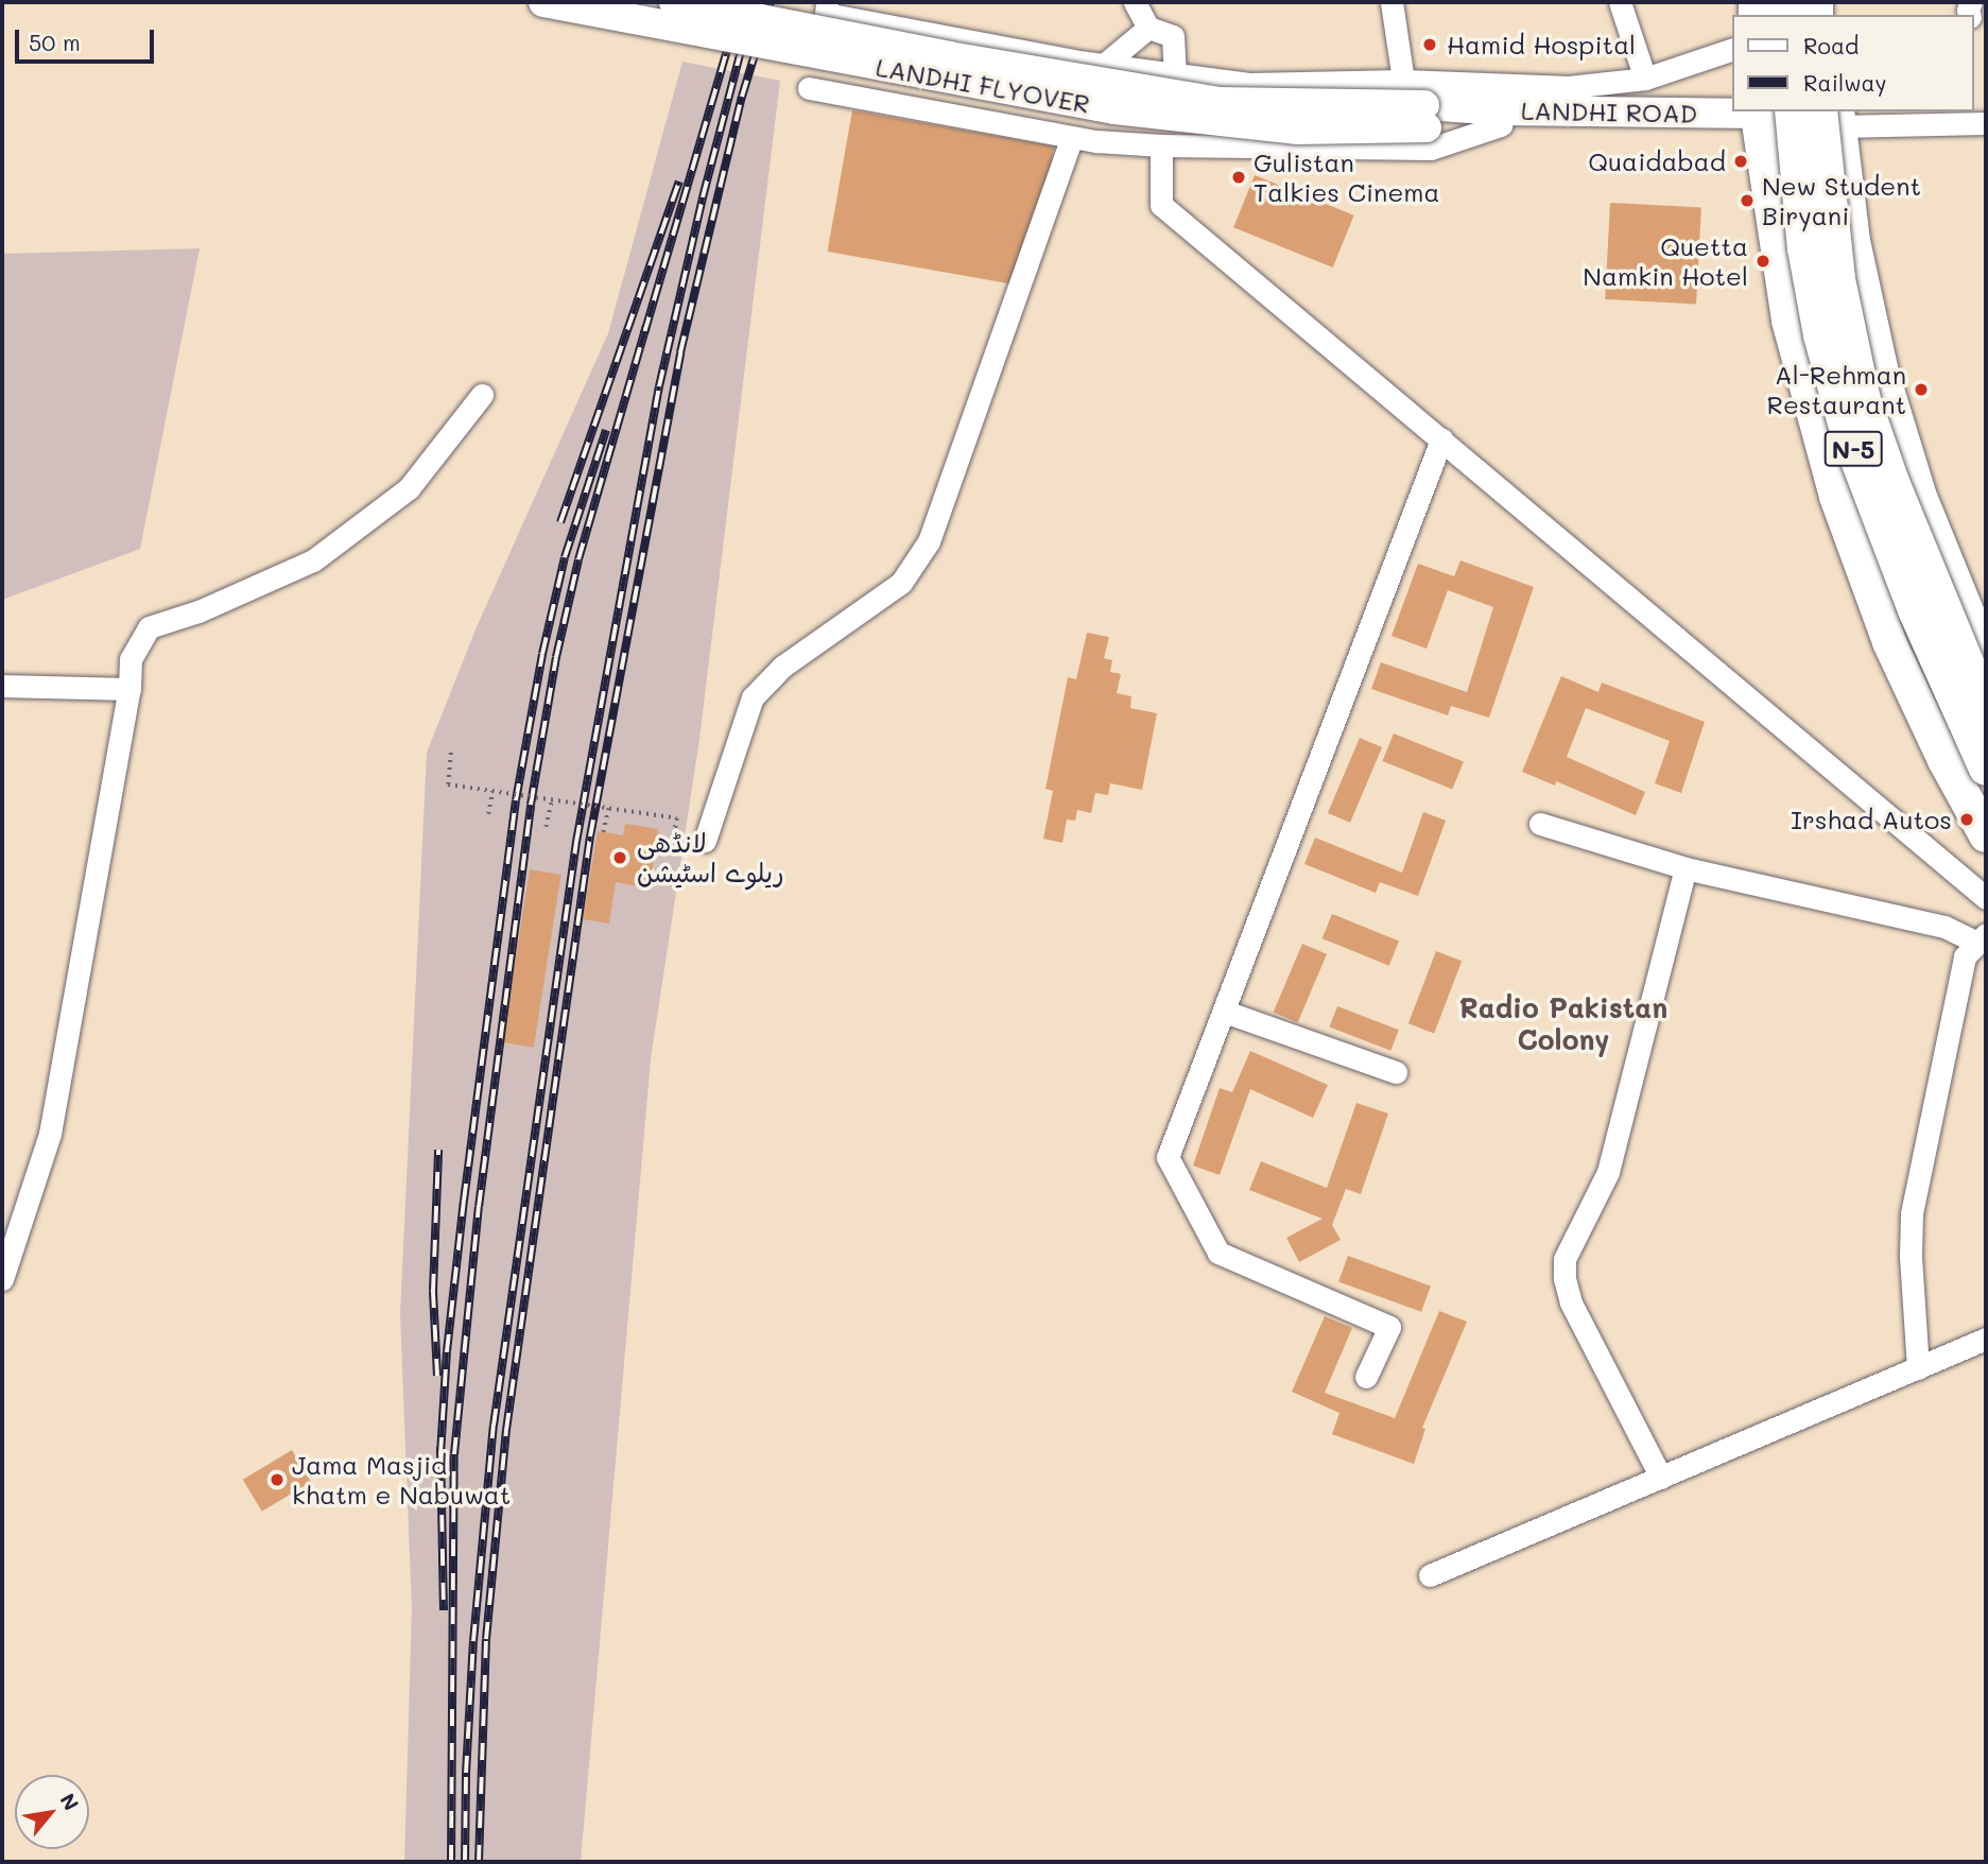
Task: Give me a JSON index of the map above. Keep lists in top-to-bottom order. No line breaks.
{"streets":{"highway":["N-5"],"main road":["LANDHI FLYOVER","LANDHI ROAD"]},"crossings":[["LANDHI FLYOVER","LANDHI ROAD"]],"districts":["Radio Pakistan Colony"],"places":["Hamid Hospital","Quaidabad","Gulistan Talkies Cinema","New Student Biryani","Quetta Namkin Hotel","Al-Rehman Restaurant","Irshad Autos","لانڈھی ریلوے اسٹیشن","Jama Masjid khatm e Nabuwat"],"legend":["Road","Railway"],"scale_bar":"50 m","north":"top right"}
